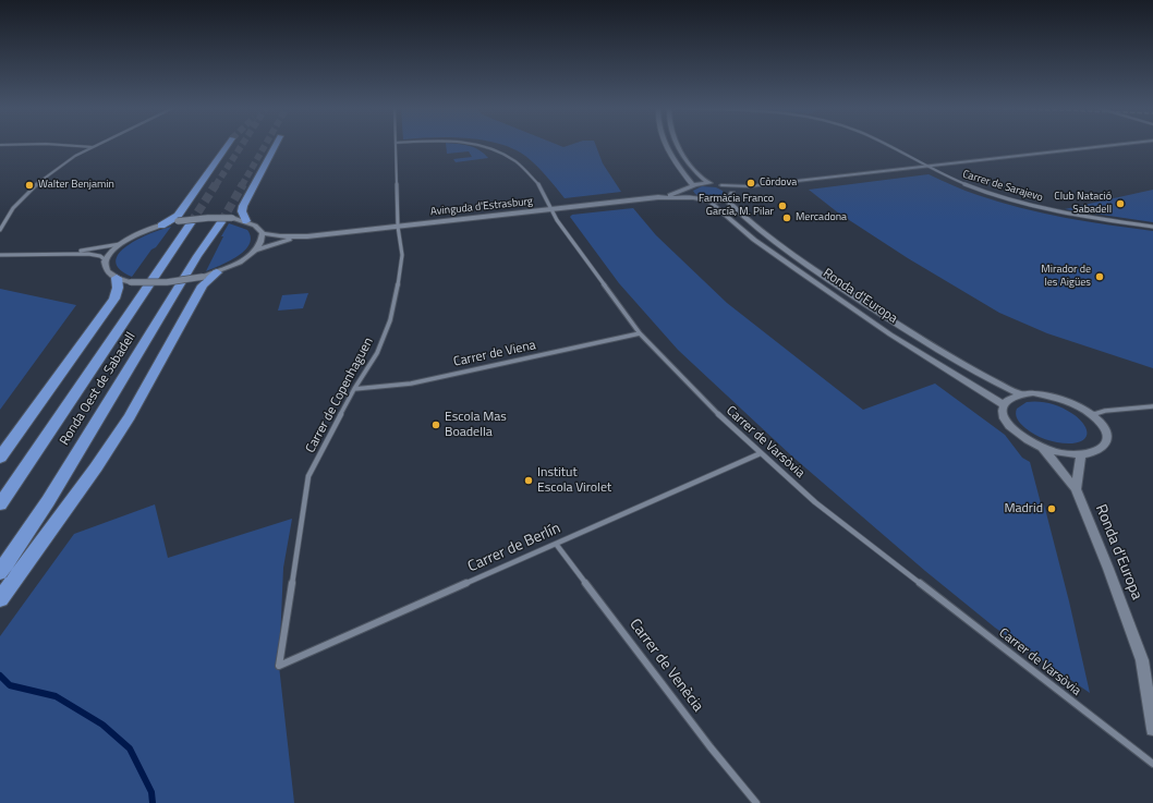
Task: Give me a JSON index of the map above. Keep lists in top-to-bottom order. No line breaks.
{"streets":{"highway":["Ronda Oest de Sabadell"],"main road":["Avinguda d'Estrasburg","Ronda d'Europa"],"street":["Carrer de Sarajevo","Carrer de Viena","Carrer de Copenhaguen","Carrer de Varsòvia","Carrer de Berlín","Carrer de Venècia"]},"crossings":[["Avinguda d'Estrasburg","Ronda d'Europa"],["Avinguda d'Estrasburg","Carrer de Copenhaguen"],["Avinguda d'Estrasburg","Carrer de Varsòvia"],["Carrer de Viena","Carrer de Copenhaguen"],["Carrer de Viena","Carrer de Varsòvia"],["Carrer de Copenhaguen","Carrer de Berlín"],["Carrer de Varsòvia","Carrer de Berlín"],["Carrer de Berlín","Carrer de Venècia"]],"places":["Còrdova","Walter Benjamin","Club Natació Sabadell","Farmàcia Franco García, M. Pilar","Mercadona","Mirador de les Aigües","Escola Mas Boadella","Institut Escola Virolet","Madrid"]}
